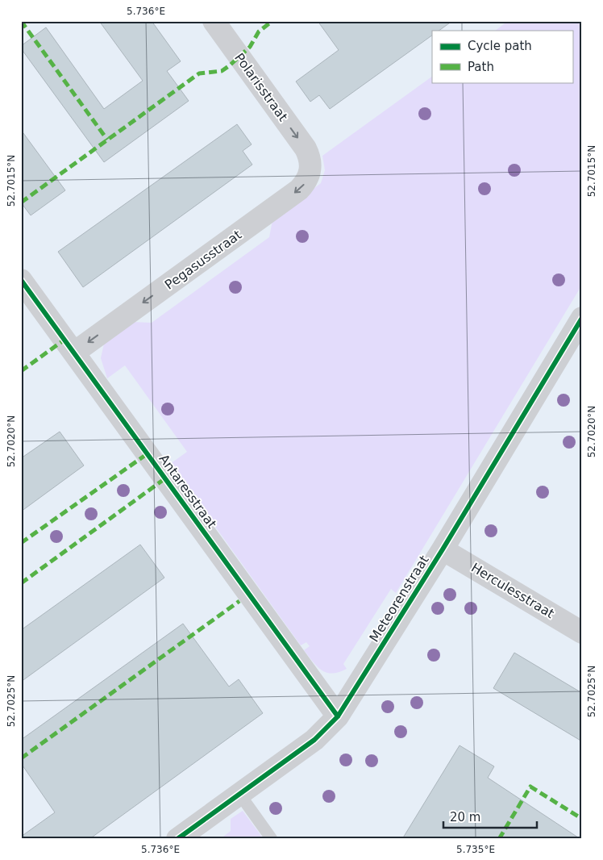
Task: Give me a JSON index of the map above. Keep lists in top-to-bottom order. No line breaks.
{"streets":{"street":["Polarisstraat","Pegasusstraat","Antaresstraat","Herculesstraat","Meteorenstraat"]},"crossings":[["Polarisstraat","Pegasusstraat"],["Pegasusstraat","Antaresstraat"],["Antaresstraat","Meteorenstraat"],["Herculesstraat","Meteorenstraat"]],"one_way":["Polarisstraat","Pegasusstraat"],"legend":["Cycle path","Path"],"scale_bar":"20 m","coordinates":["5.736°E","52.7015°N","52.7020°N","52.7025°N","5.735°E"]}
